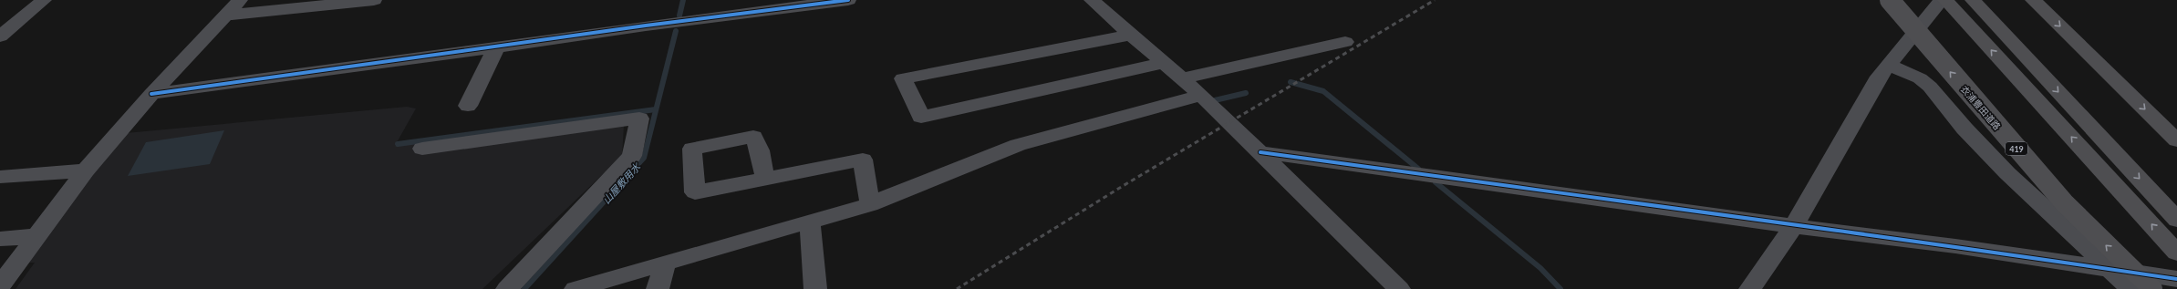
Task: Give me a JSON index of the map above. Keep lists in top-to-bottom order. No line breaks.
{"streets":{"highway":["衣浦豊田道路","419"]},"water":["山屋敷用水"]}
